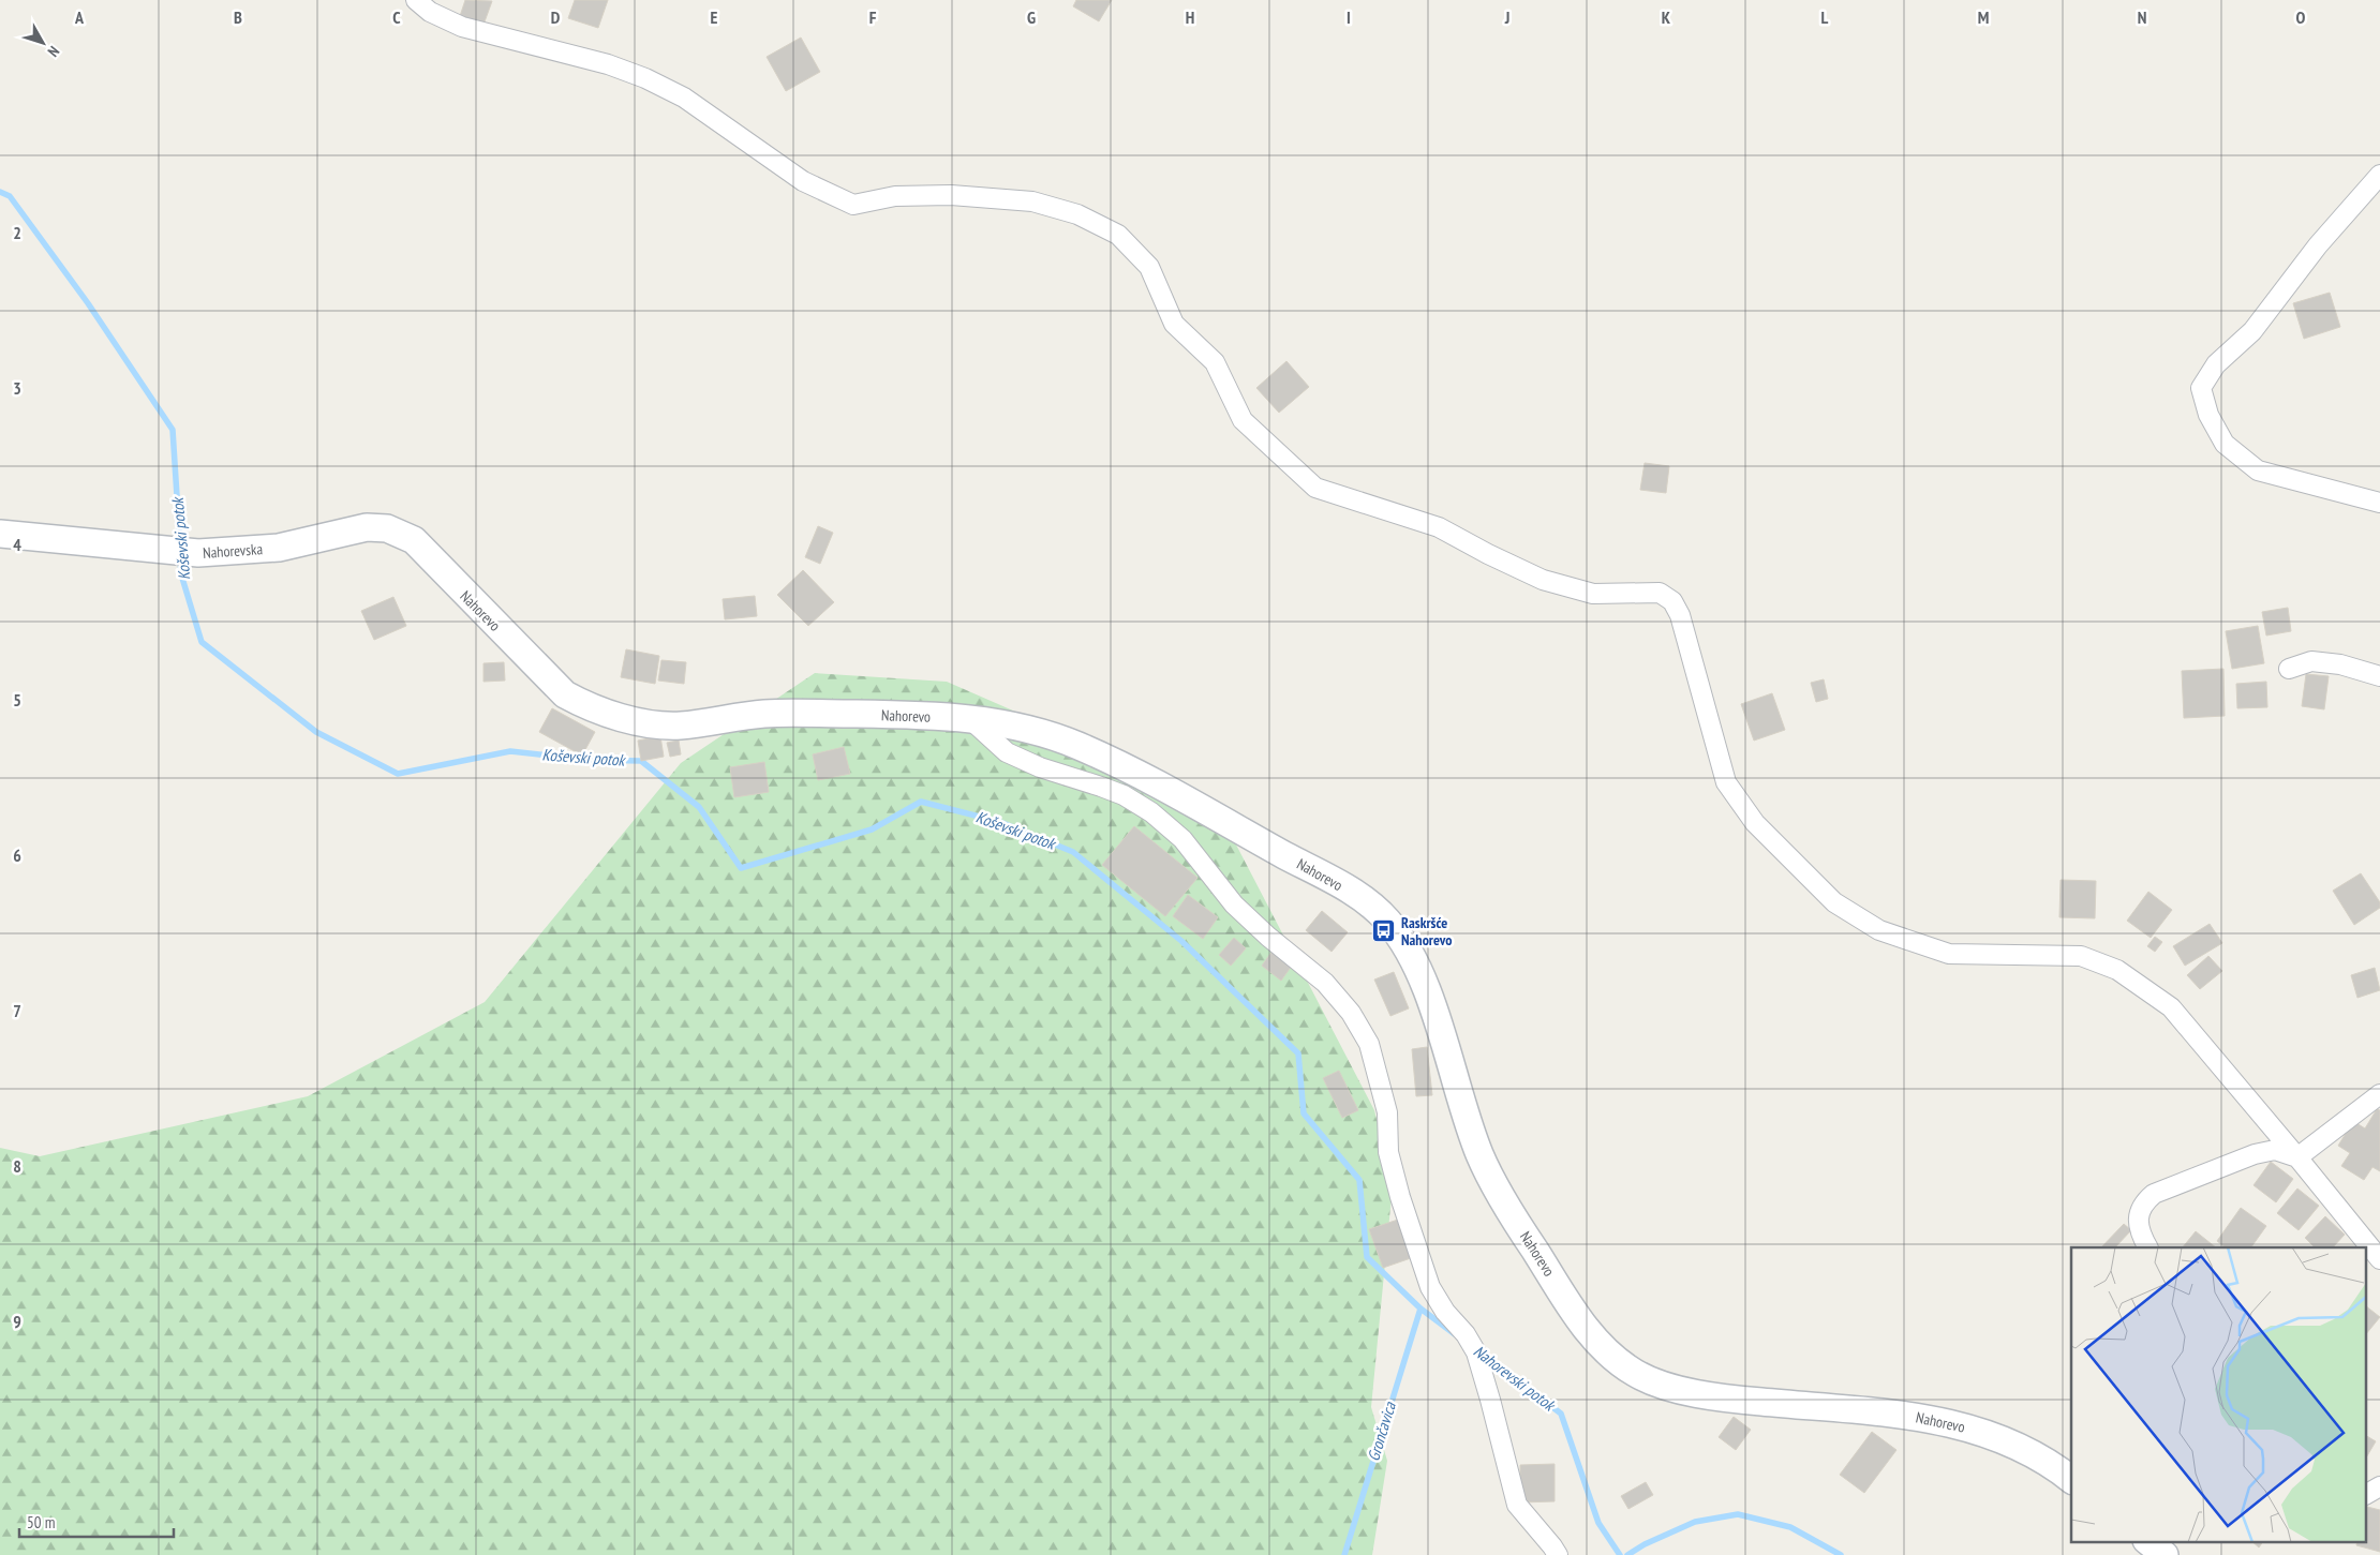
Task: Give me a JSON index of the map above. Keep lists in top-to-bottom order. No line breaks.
{"streets":{"street":["Nahorevska","Nahorevo"]},"crossings":[["Nahorevska","Nahorevo"]],"water":["Koševski potok","Nahorevski potok","Grončavica"],"places":{"bus stop":["Raskršće Nahorevo"]},"scale_bar":"50 m","north":"bottom right","grid":{"columns":["A","B","C","D","E","F","G","H","I","J","K","L","M","N","O"],"rows":["2","3","4","5","6","7","8","9"]}}
